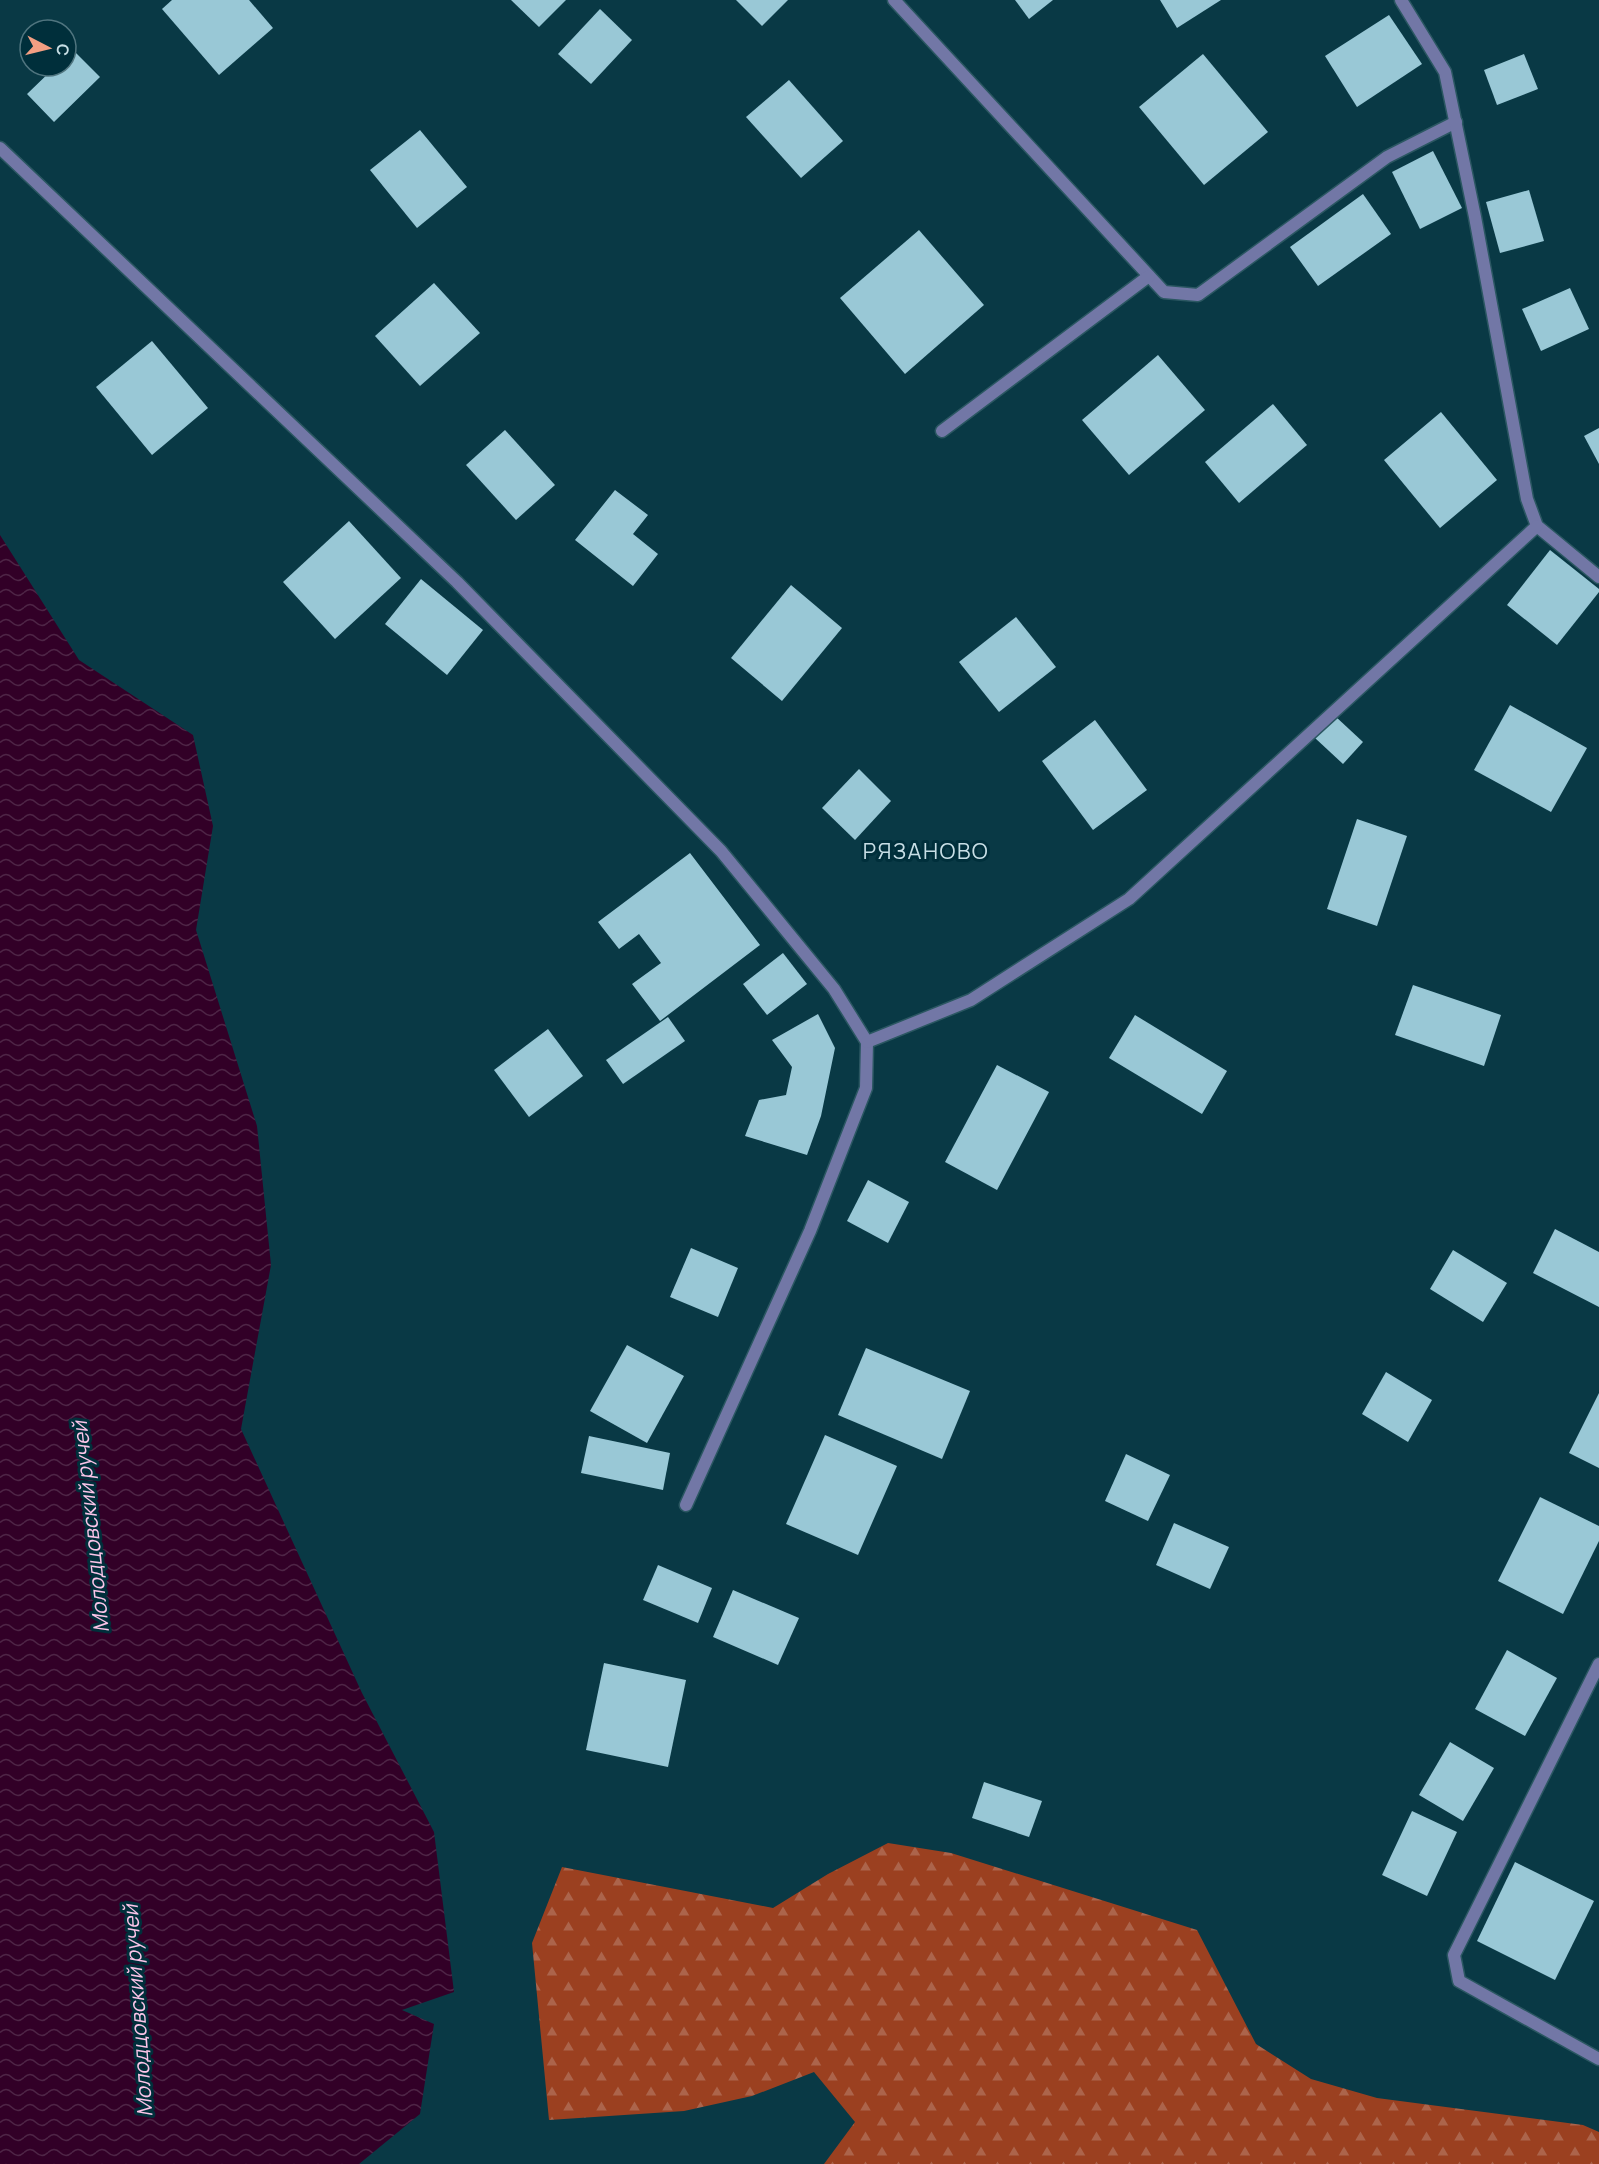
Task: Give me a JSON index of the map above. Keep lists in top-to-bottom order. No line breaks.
{"districts":["РЯЗАНОВО"],"water":["Молодцовский ручей"],"north":"right"}
